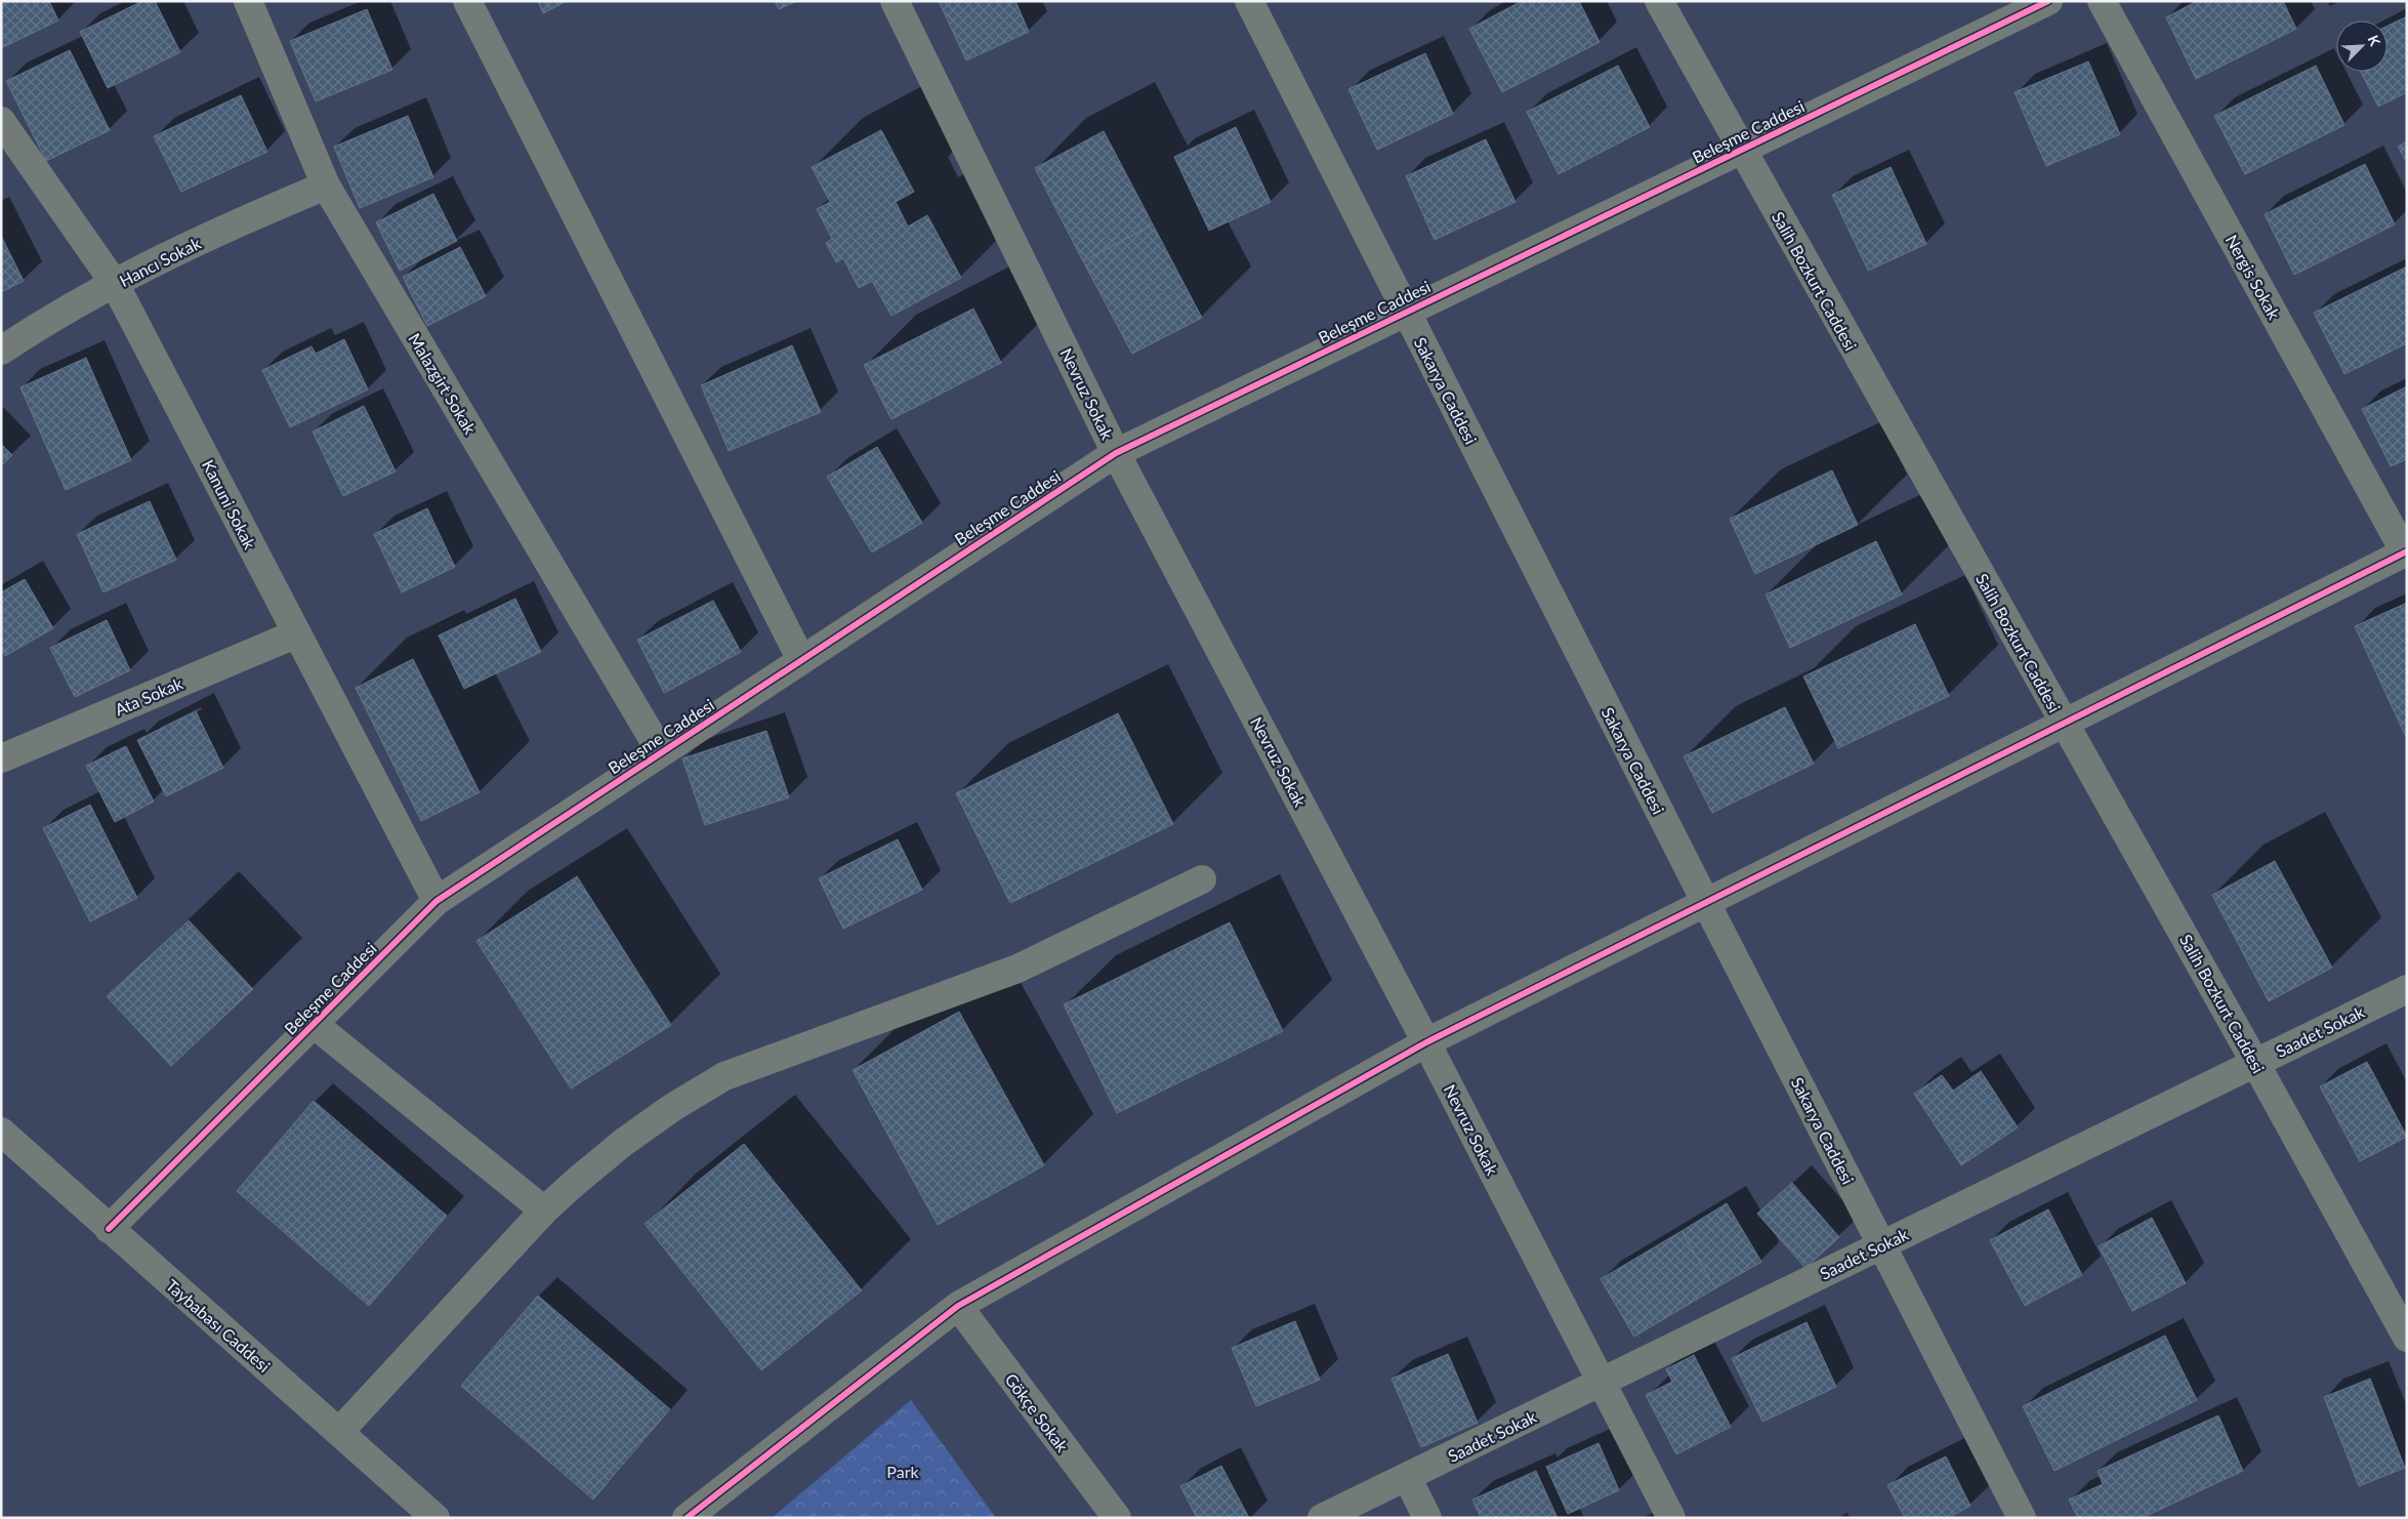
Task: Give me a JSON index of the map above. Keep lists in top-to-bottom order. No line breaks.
{"streets":{"street":["Beleşme Caddesi","Hancı Sokak","Nergis Sokak","Salih Bozkurt Caddesi","Malazgirt Sokak","Sakarya Caddesi","Nevruz Sokak","Kanuni Sokak","Ata Sokak","Saadet Sokak","Taybabası Caddesi","Gökçe Sokak"]},"crossings":[["Beleşme Caddesi","Salih Bozkurt Caddesi"],["Beleşme Caddesi","Malazgirt Sokak"],["Beleşme Caddesi","Sakarya Caddesi"],["Beleşme Caddesi","Nevruz Sokak"],["Beleşme Caddesi","Kanuni Sokak"],["Beleşme Caddesi","Taybabası Caddesi"],["Hancı Sokak","Malazgirt Sokak"],["Hancı Sokak","Kanuni Sokak"],["Salih Bozkurt Caddesi","Saadet Sokak"],["Sakarya Caddesi","Saadet Sokak"],["Nevruz Sokak","Saadet Sokak"],["Kanuni Sokak","Ata Sokak"]],"parks":["Park"],"north":"top right"}
